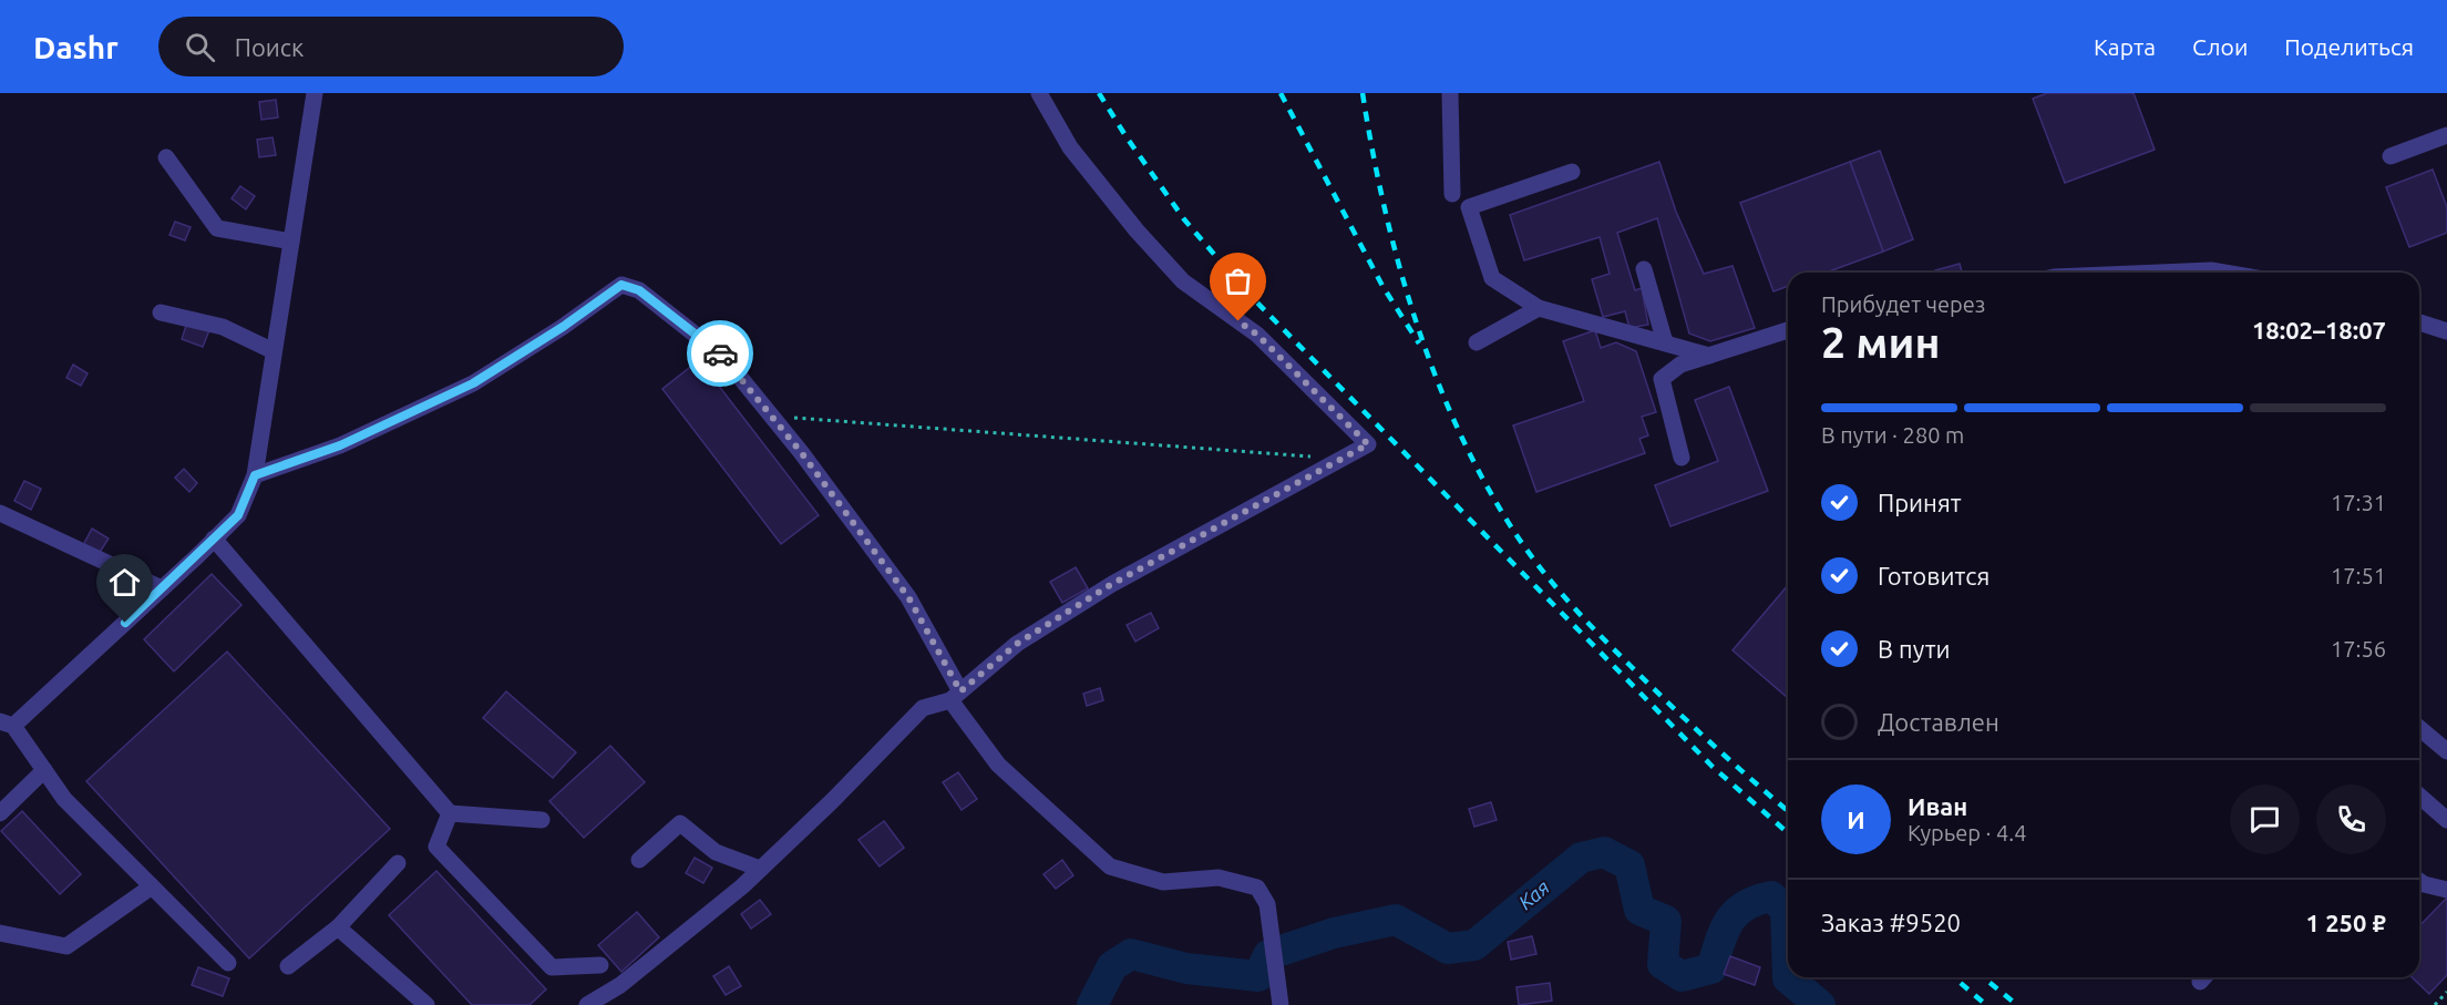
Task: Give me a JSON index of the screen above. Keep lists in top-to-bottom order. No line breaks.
{"water":["Кая"],"page":{"header":"Dashr","search":"Поиск","nav":["Карта","Слои","Поделиться"],"heading":["2 мин","Прибудет через","18:02–18:07"],"panel":["Иван","Курьер · 4.4","Заказ #9520","1 250 ₽"],"bar":"В пути · 280 m","list":[["Принят","17:31"],["Готовится","17:51"],["В пути","17:56"],"Доставлен"],"round":"И"}}
